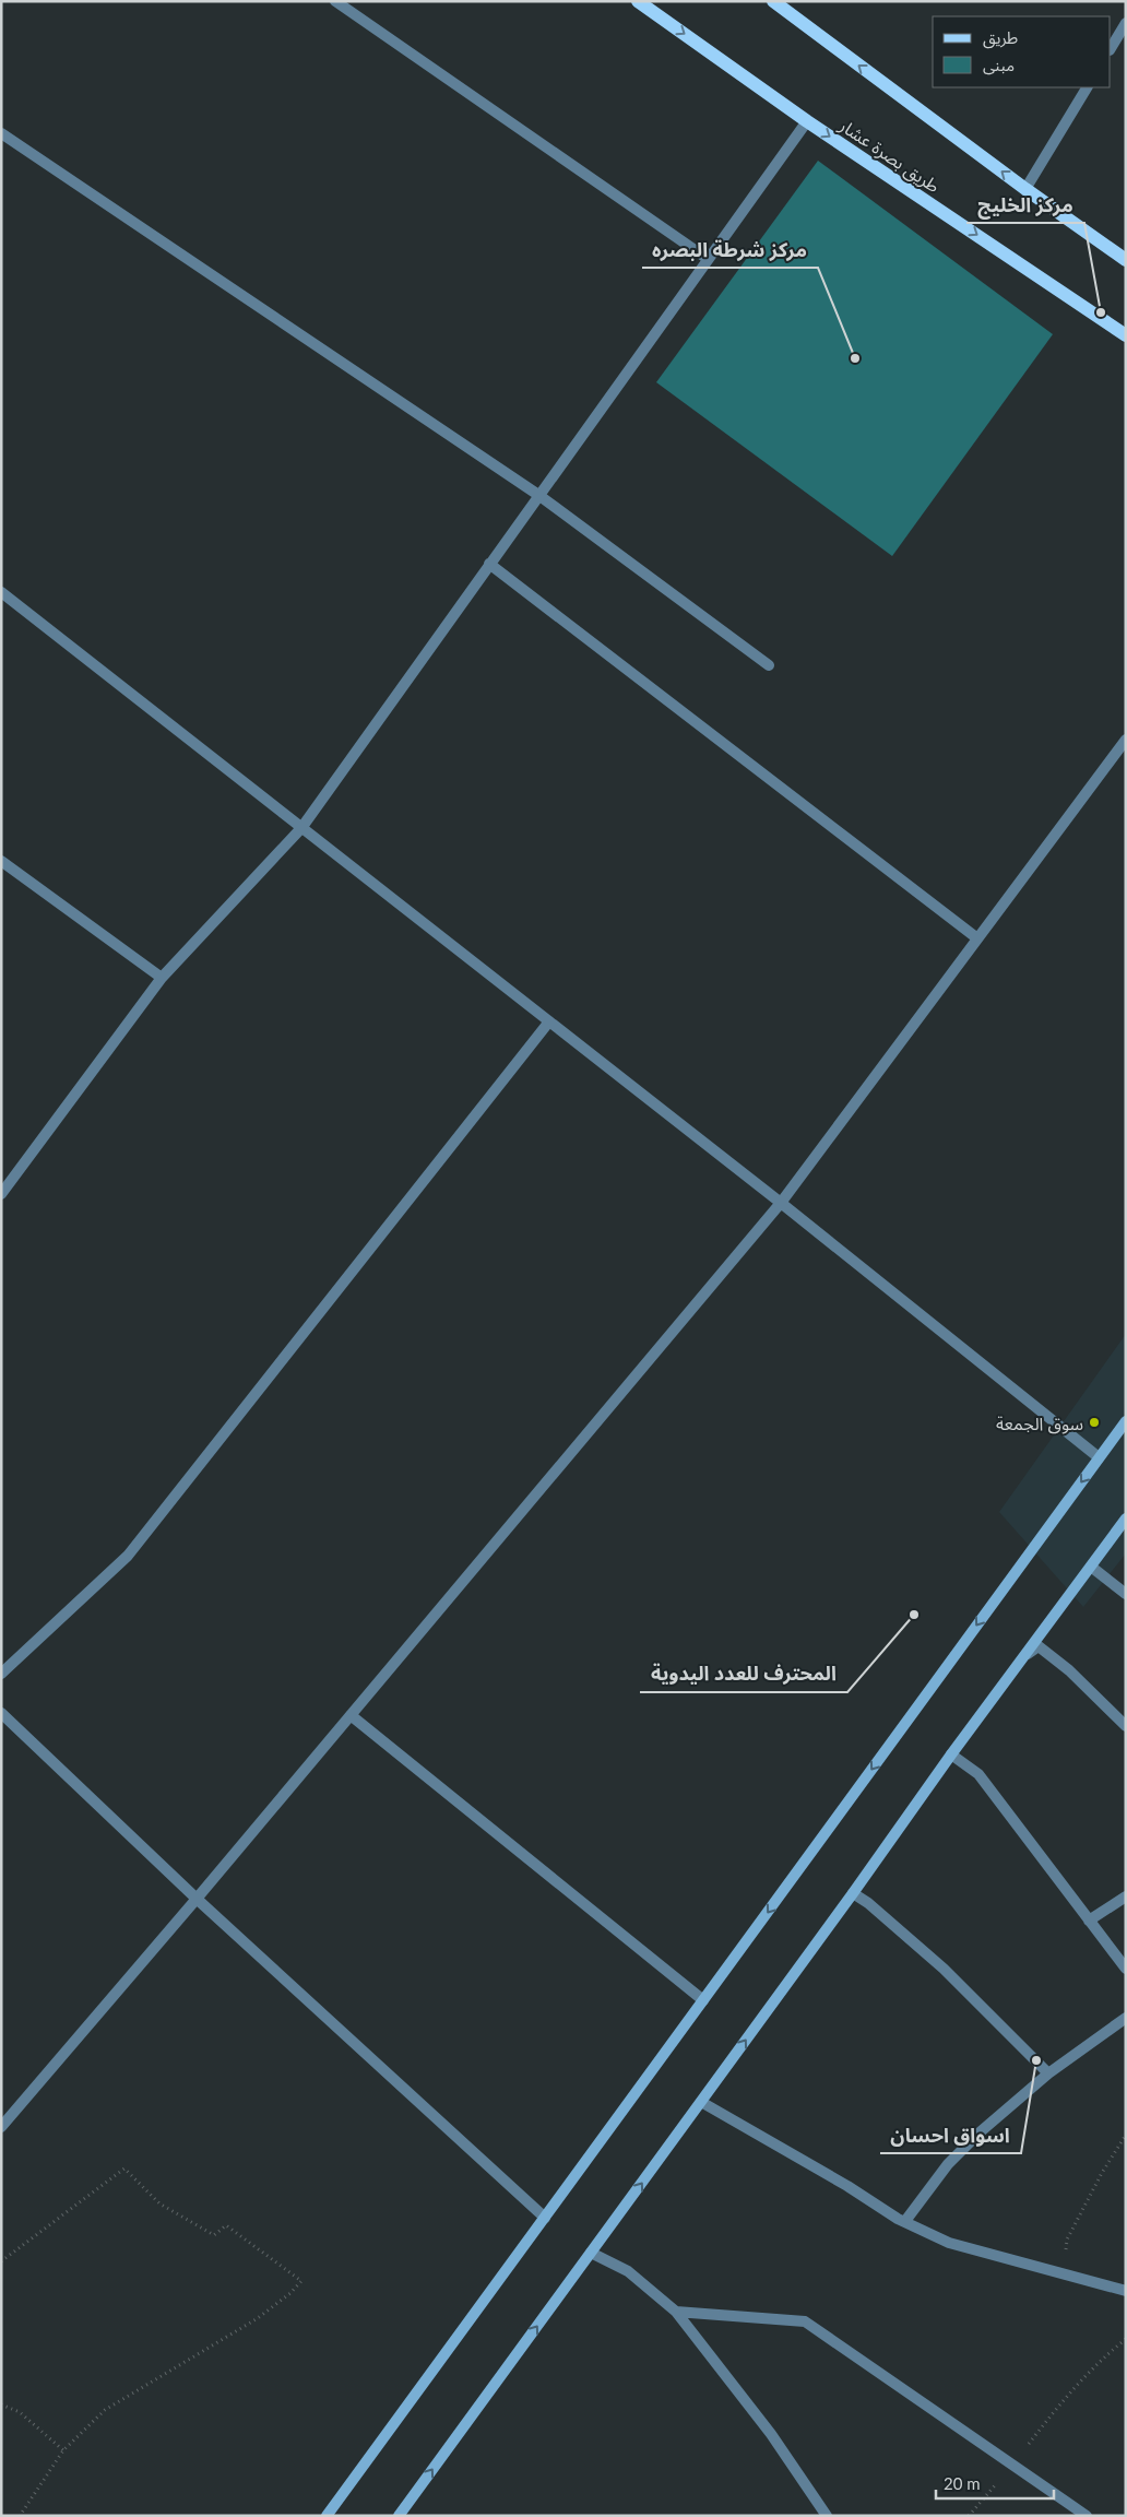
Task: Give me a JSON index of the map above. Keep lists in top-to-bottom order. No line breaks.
{"streets":{"main road":["طريق بصرة عشار"]},"places":["مركز الخليج","مركز شرطة البصره","سوق الجمعة","المحترف للعدد اليدوية","اسواق احسان"],"legend":["طريق","مبنى"],"scale_bar":"20 m"}
